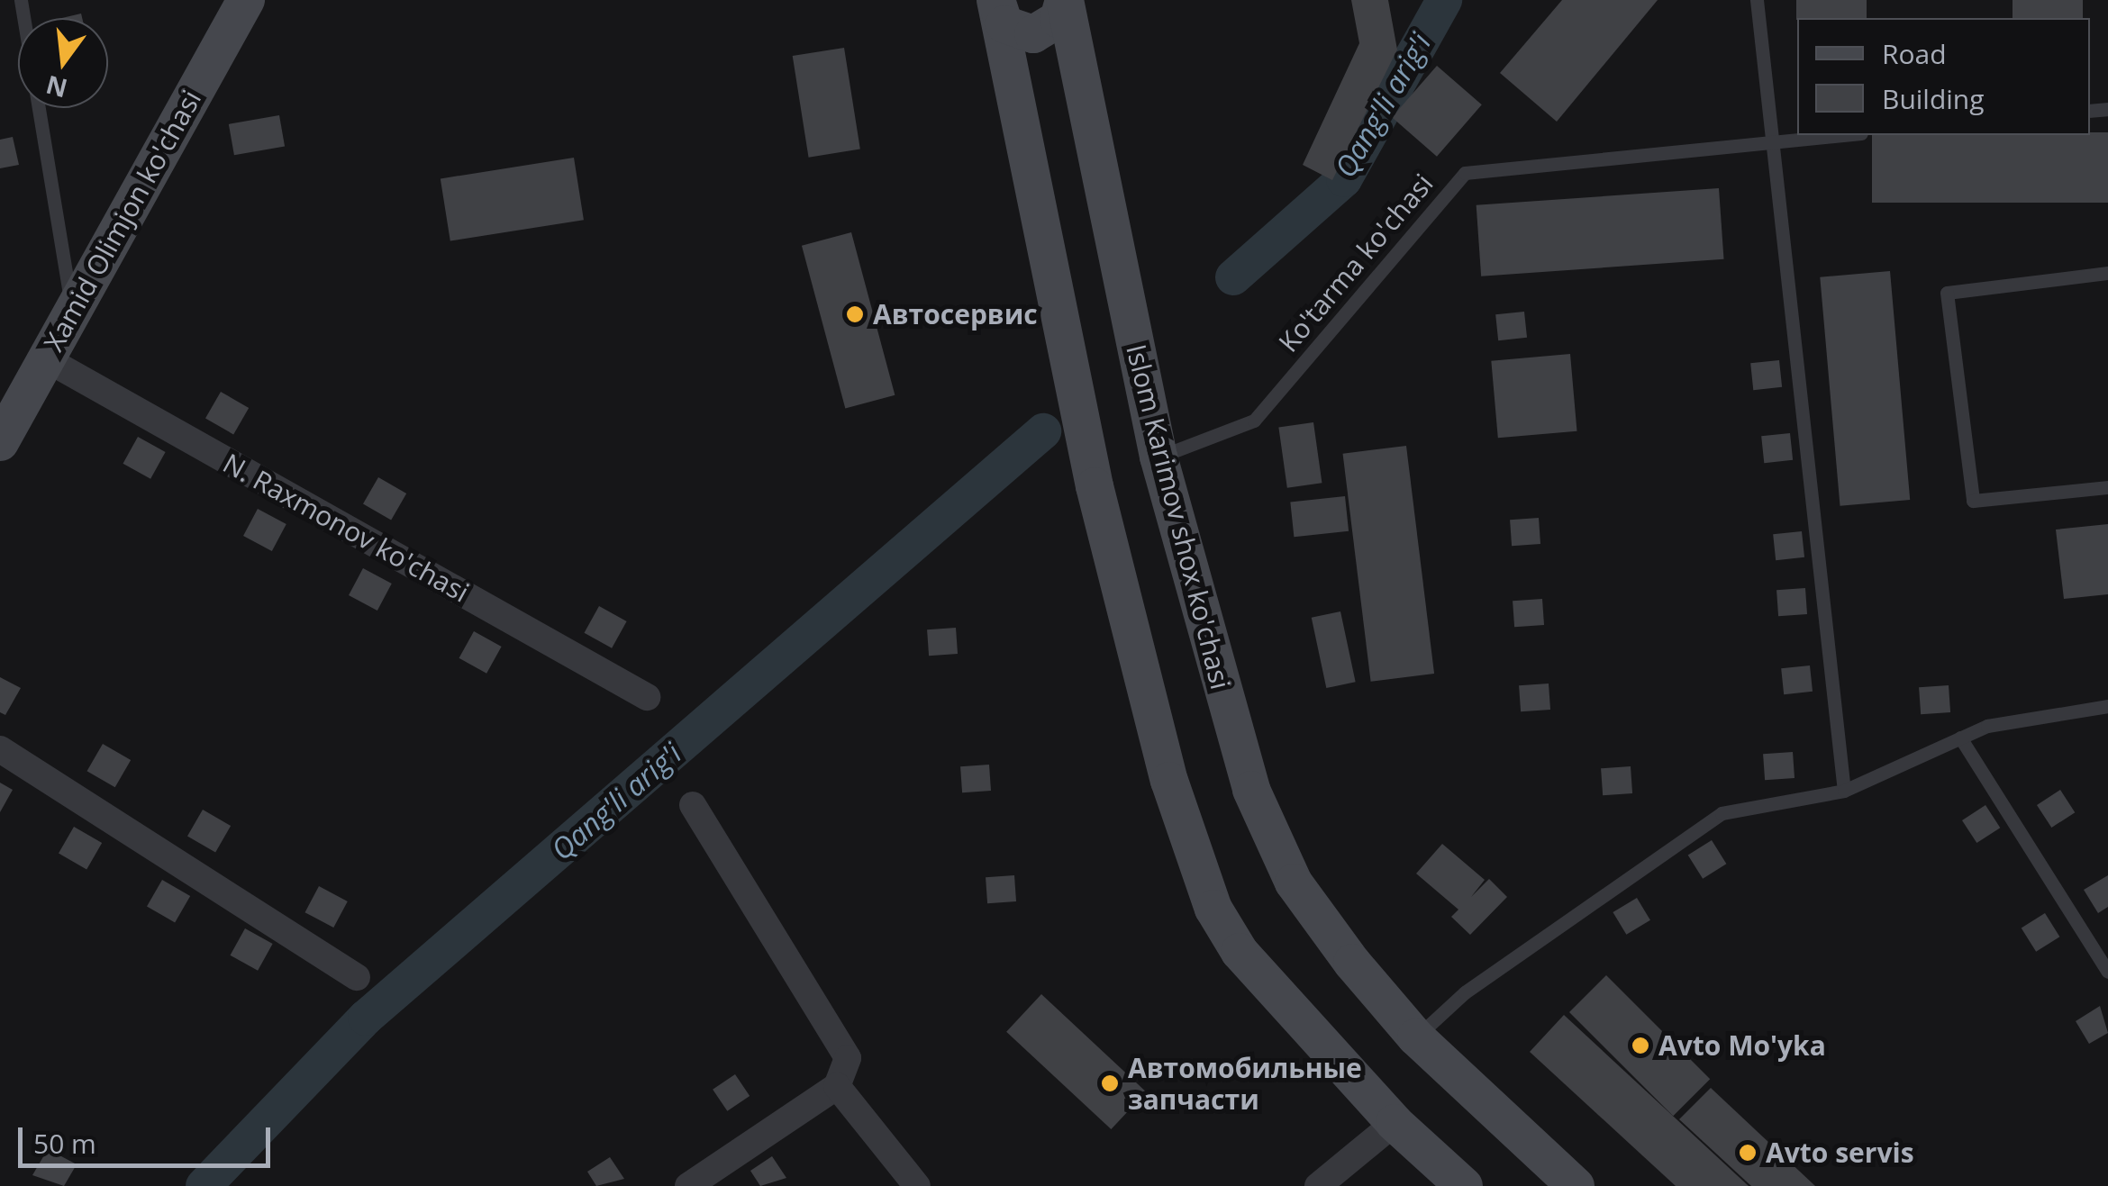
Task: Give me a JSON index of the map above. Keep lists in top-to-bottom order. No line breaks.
{"streets":{"main road":["Xamid Olimjon ko'chasi","Islom Karimov shox ko'chasi"],"street":["N. Raxmonov ko'chasi"],"lane":["Ko'tarma ko'chasi"]},"crossings":[["Xamid Olimjon ko'chasi","N. Raxmonov ko'chasi"],["Ko'tarma ko'chasi","Islom Karimov shox ko'chasi"]],"water":["Qang'li arig'i"],"places":["Автосервис","Avto Mo'yka","Автомобильные запчасти","Avto servis"],"legend":["Road","Building"],"scale_bar":"50 m","north":"bottom"}
